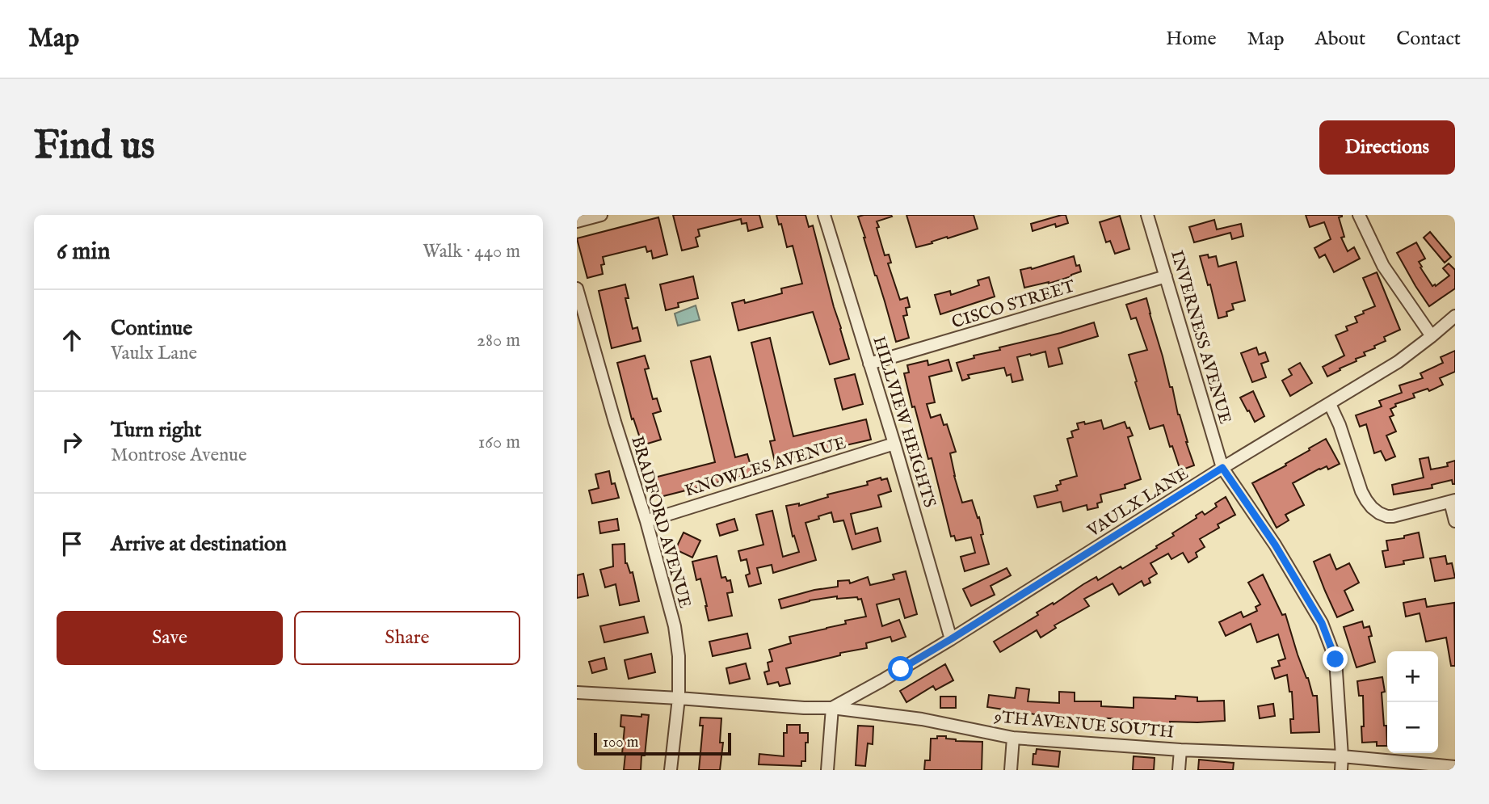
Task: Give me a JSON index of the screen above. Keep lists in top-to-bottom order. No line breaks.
{"streets":{"street":["CISCO STREET","INVERNESS AVENUE","HILLVIEW HEIGHTS","KNOWLES AVENUE","VAULX LANE","BRADFORD AVENUE","9TH AVENUE SOUTH"]},"crossings":[["CISCO STREET","INVERNESS AVENUE"],["CISCO STREET","HILLVIEW HEIGHTS"],["INVERNESS AVENUE","VAULX LANE"],["INVERNESS AVENUE","9TH AVENUE SOUTH"],["HILLVIEW HEIGHTS","KNOWLES AVENUE"],["HILLVIEW HEIGHTS","VAULX LANE"],["KNOWLES AVENUE","BRADFORD AVENUE"],["VAULX LANE","9TH AVENUE SOUTH"],["BRADFORD AVENUE","9TH AVENUE SOUTH"]],"scale_bar":"100 m","page":{"header":"Map","nav":["Home","Map","About","Contact"],"buttons":["Directions",["Save","Share"]],"title":"Find us","heading":["6 min","Walk · 440 m"],"list":[["Continue","Vaulx Lane","280 m"],["Turn right","Montrose Avenue","160 m"],"Arrive at destination"],"map_buttons":["+","−"],"scale":"100 m"}}
